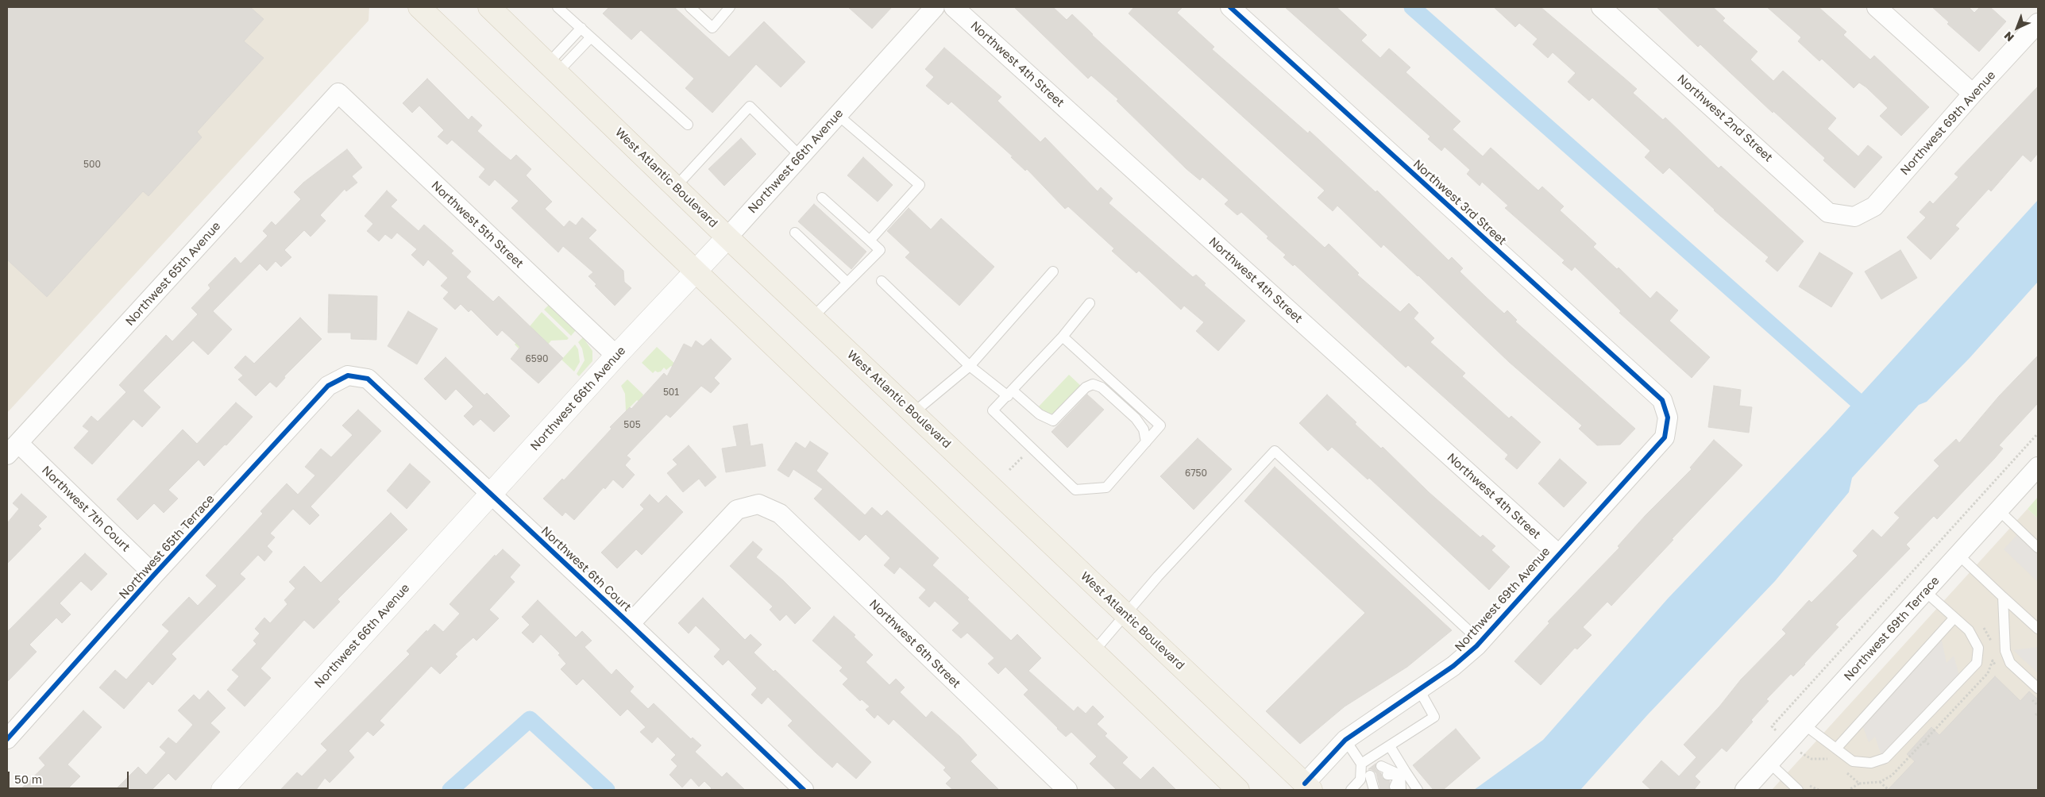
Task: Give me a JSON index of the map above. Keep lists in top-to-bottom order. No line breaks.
{"streets":{"main road":["West Atlantic Boulevard"],"street":["Northwest 4th Street","Northwest 2nd Street","Northwest 69th Avenue","Northwest 66th Avenue","Northwest 3rd Street","Northwest 5th Street","Northwest 65th Avenue","Northwest 7th Court","Northwest 65th Terrace","Northwest 6th Court","Northwest 69th Terrace","Northwest 6th Street"]},"crossings":[["Northwest 4th Street","Northwest 69th Avenue"],["Northwest 2nd Street","Northwest 69th Avenue"],["Northwest 69th Avenue","West Atlantic Boulevard"],["Northwest 69th Avenue","Northwest 3rd Street"],["Northwest 66th Avenue","West Atlantic Boulevard"],["Northwest 66th Avenue","Northwest 5th Street"],["Northwest 66th Avenue","Northwest 6th Court"],["Northwest 5th Street","Northwest 65th Avenue"],["Northwest 65th Avenue","Northwest 7th Court"],["Northwest 7th Court","Northwest 65th Terrace"],["Northwest 65th Terrace","Northwest 6th Court"],["Northwest 6th Court","Northwest 6th Street"]],"house_numbers":["500","6590","501","505","6750"],"scale_bar":"50 m","north":"bottom left"}
